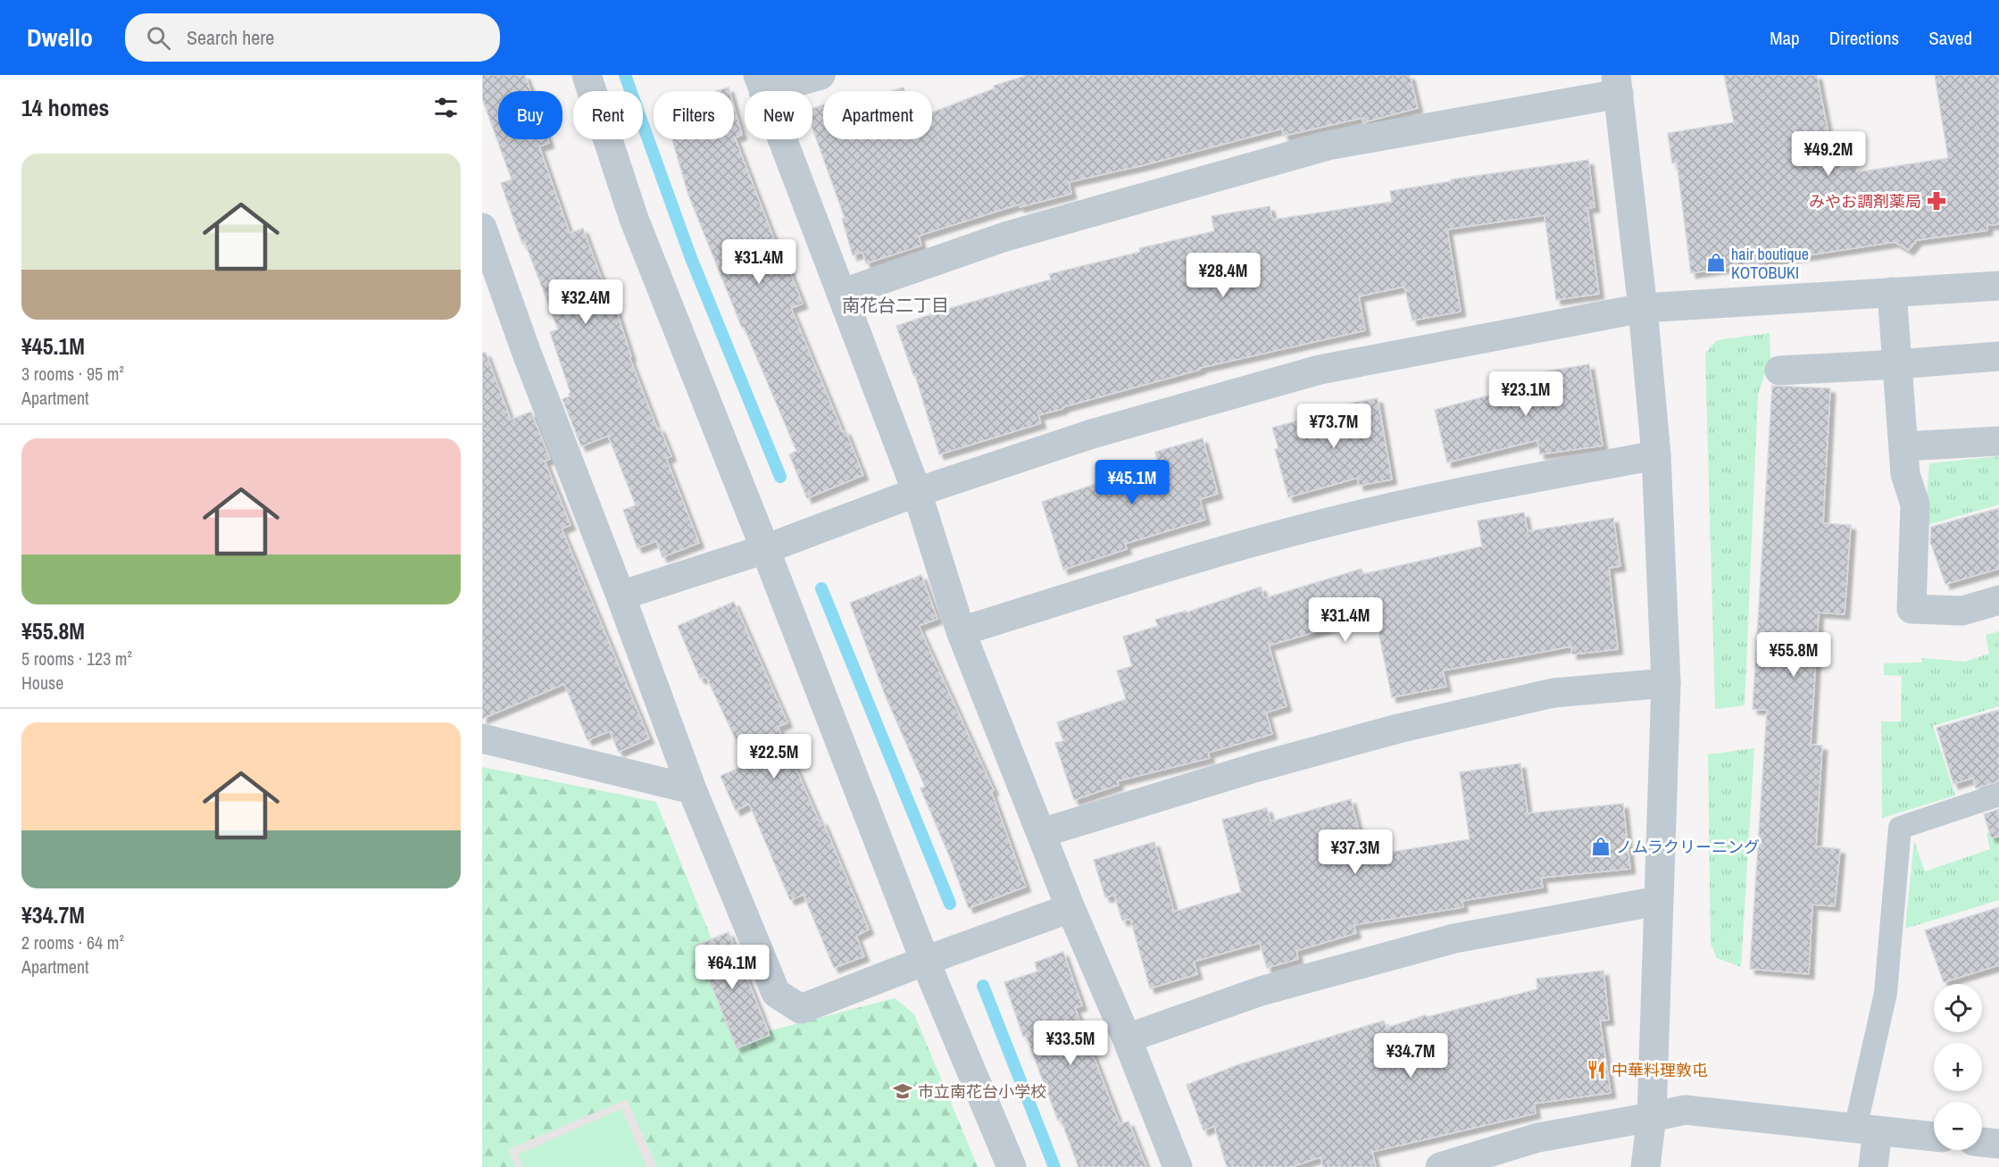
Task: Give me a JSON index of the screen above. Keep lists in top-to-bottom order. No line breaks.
{"districts":["南花台二丁目"],"places":{"pharmacy":["みやお調剤薬局"],"shop":["hair boutique KOTOBUKI","ノムラクリーニング"],"restaurant":["中華料理敦屯"],"school or university":["市立南花台小学校"]},"page":{"header":"Dwello","search":"Search here","nav":["Map","Directions","Saved"],"heading":"14 homes","chip":["Buy","Rent","Filters","New","Apartment"],"price":["¥49.2M","¥31.4M","¥28.4M","¥32.4M","¥23.1M","¥73.7M","¥45.1M","¥31.4M","¥55.8M","¥22.5M","¥37.3M","¥64.1M","¥33.5M","¥34.7M"],"list":[{"name":"¥45.1M","note":"3 rooms · 95 m² · Apartment"},{"name":"¥55.8M","note":"5 rooms · 123 m² · House"},{"name":"¥34.7M","note":"2 rooms · 64 m² · Apartment"}],"map_buttons":["+","−"]}}
